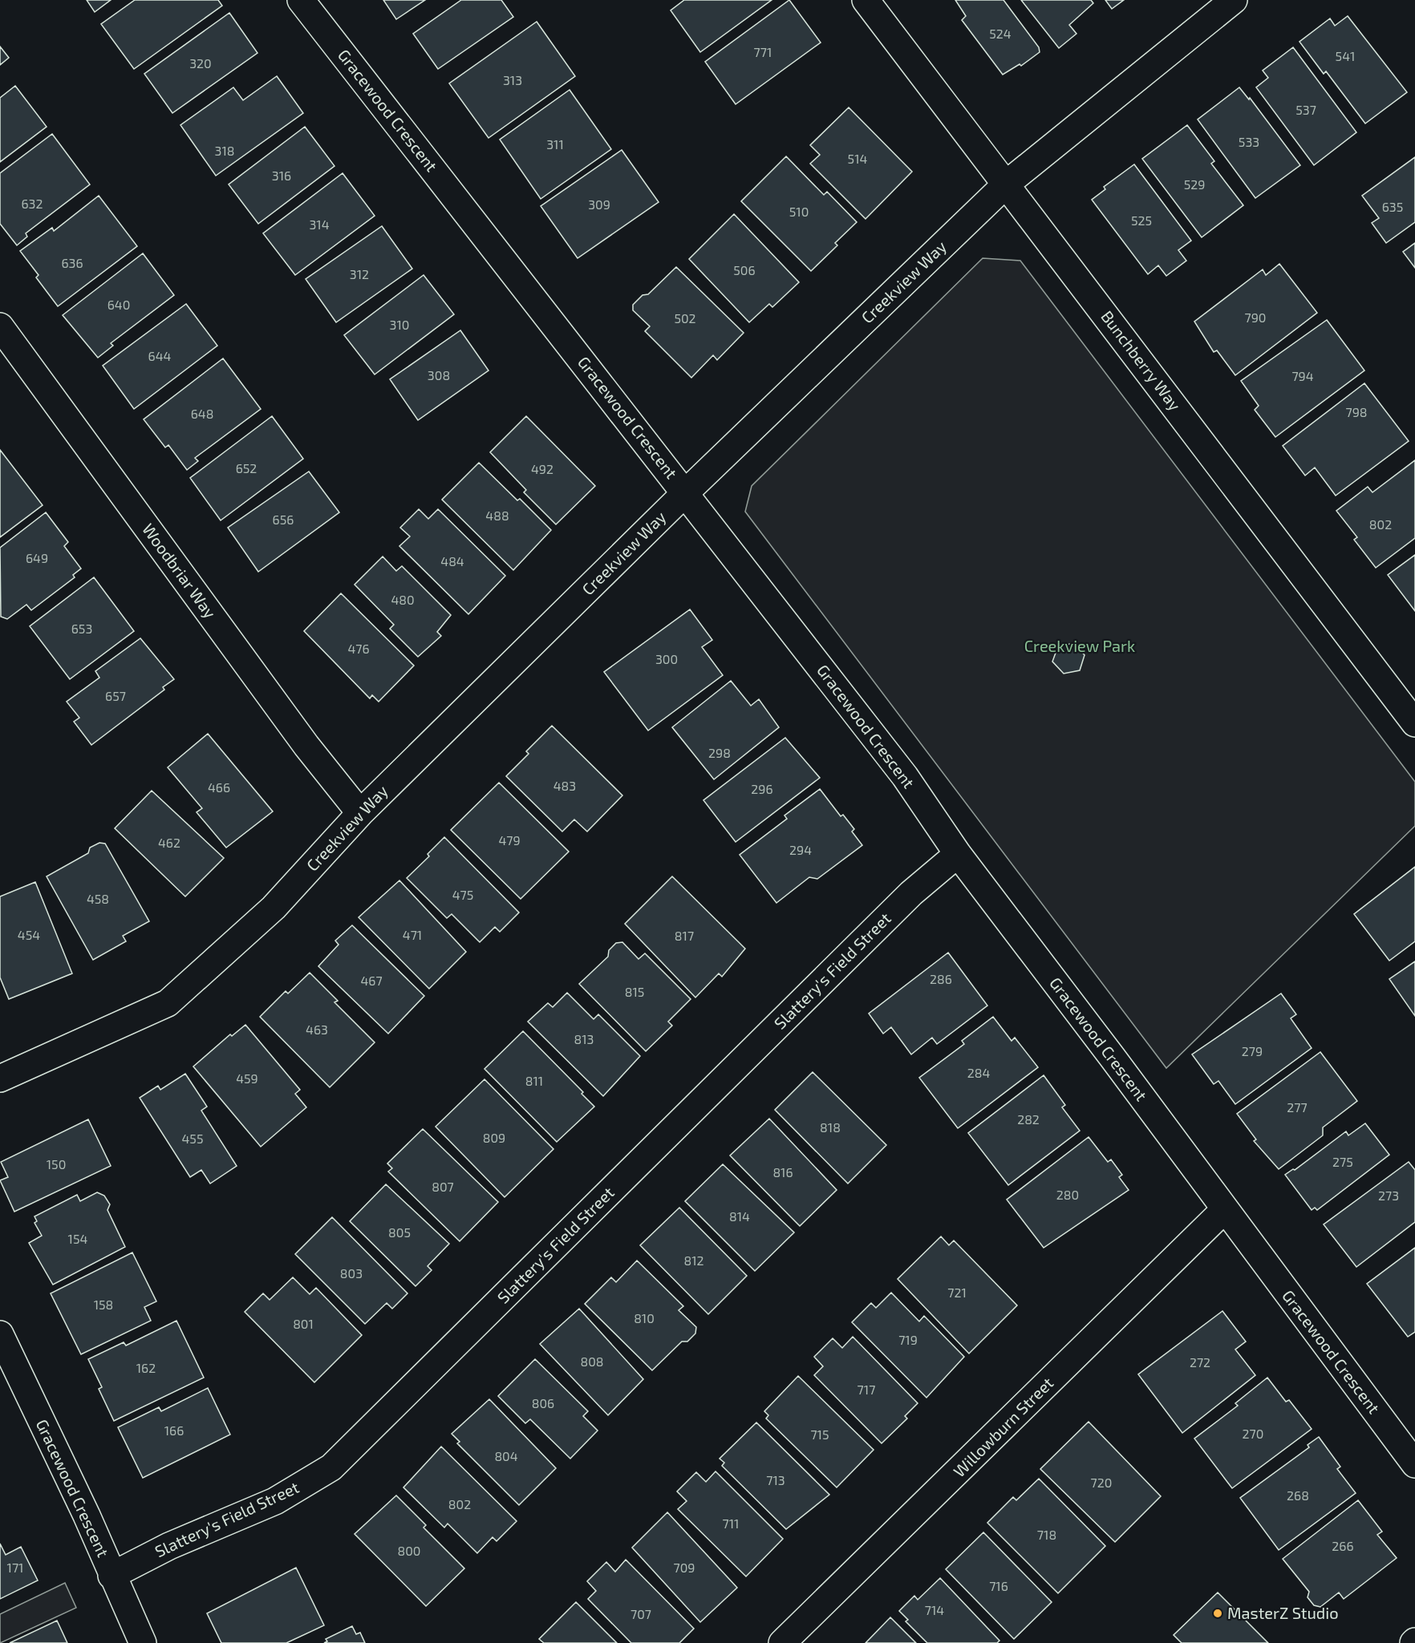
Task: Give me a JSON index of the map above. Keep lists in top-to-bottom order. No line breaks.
{"streets":{"street":["Gracewood Crescent","Creekview Way","Bunchberry Way","Woodbriar Way","Slattery's Field Street","Willowburn Street"]},"crossings":[["Gracewood Crescent","Creekview Way"],["Gracewood Crescent","Slattery's Field Street"],["Gracewood Crescent","Willowburn Street"],["Creekview Way","Bunchberry Way"],["Creekview Way","Woodbriar Way"]],"parks":["Creekview Park"],"places":["MasterZ Studio"],"house_numbers":["524","771","541","320","313","537","533","311","318","514","316","529","632","309","635","510","525","314","636","506","312","640","790","502","310","644","308","794","798","648","652","492","488","656","802","649","484","480","653","476","300","657","298","483","466","296","479","462","294","475","458","454","471","817","286","467","815","463","813","279","284","459","811","277","282","818","809","455","275","150","816","807","280","273","814","805","154","812","803","721","158","810","801","719","808","272","162","717","806","166","270","715","804","713","720","268","802","711","718","266","800","171","709","716","714","707"]}
